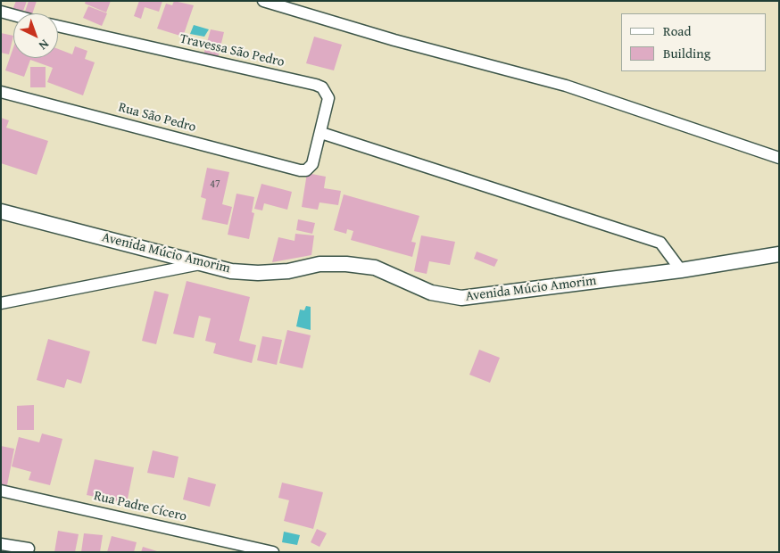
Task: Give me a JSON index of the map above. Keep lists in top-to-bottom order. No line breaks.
{"streets":{"street":["Travessa São Pedro","Rua São Pedro","Avenida Múcio Amorim","Rua Padre Cícero"]},"crossings":[["Travessa São Pedro","Rua São Pedro"]],"house_numbers":["47"],"legend":["Road","Building"],"north":"bottom right"}
